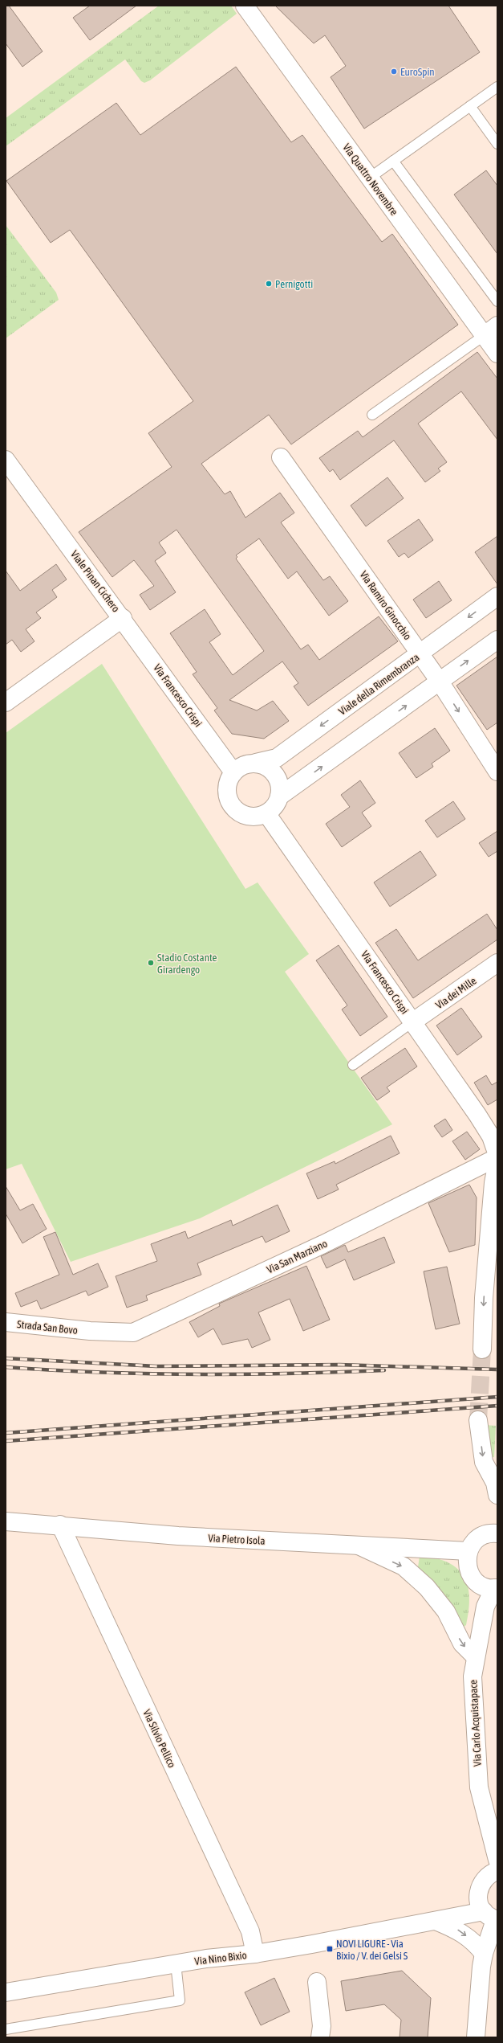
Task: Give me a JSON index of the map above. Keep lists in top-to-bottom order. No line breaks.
{"streets":{"street":["Via Quattro Novembre","Viale Pinan Cichero","Via Ramiro Ginocchio","Viale della Rimembranza","Via Francesco Crispi","Via dei Mille","Via San Marziano","Strada San Bovo","Via Pietro Isola","Via Carlo Acquistapace","Via Silvio Pellico","Via Nino Bixio"]},"crossings":[["Viale Pinan Cichero","Via Francesco Crispi"],["Via Ramiro Ginocchio","Viale della Rimembranza"],["Viale della Rimembranza","Via Francesco Crispi"],["Via Francesco Crispi","Via dei Mille"],["Via Francesco Crispi","Via San Marziano"],["Via San Marziano","Strada San Bovo"],["Via Pietro Isola","Via Silvio Pellico"],["Via Silvio Pellico","Via Nino Bixio"]],"places":{"other":["EuroSpin","Pernigotti","Stadio Costante Girardengo"],"transit":["NOVI LIGURE - Via Bixio / V. dei Gelsi S"]}}
